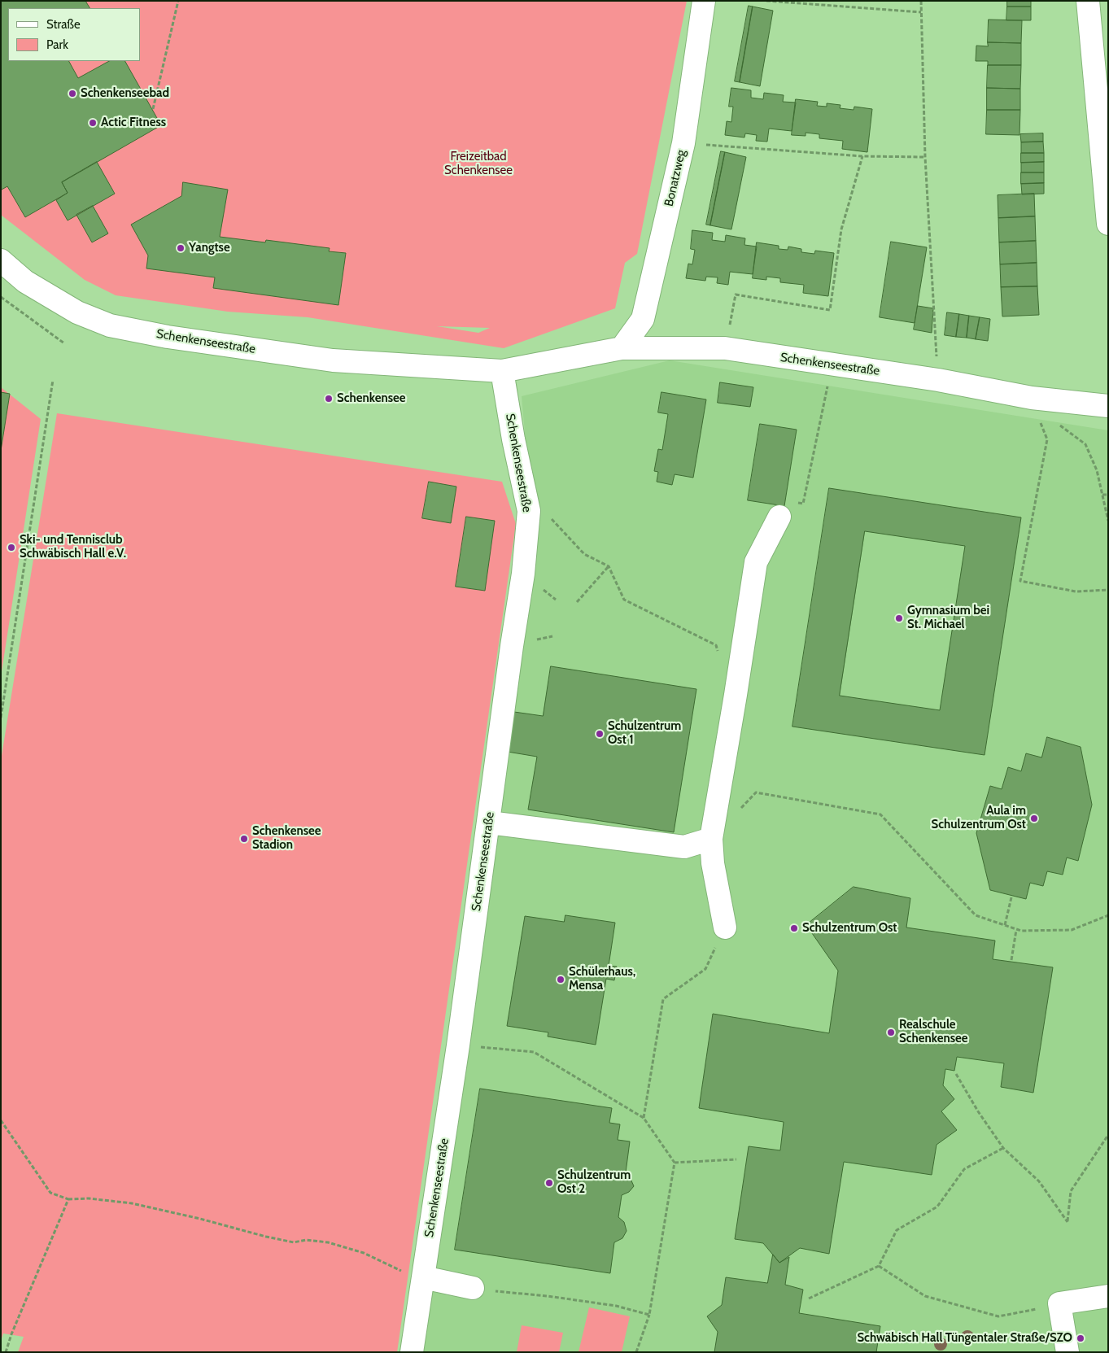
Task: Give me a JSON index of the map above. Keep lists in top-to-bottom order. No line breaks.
{"streets":{"street":["Bonatzweg","Schenkenseestraße"]},"crossings":[["Bonatzweg","Schenkenseestraße"]],"parks":["Freizeitbad Schenkensee"],"places":["Schenkenseebad","Actic Fitness","Yangtse","Schenkensee","Ski- und Tennisclub Schwäbisch Hall e.V.","Gymnasium bei St. Michael","Schulzentrum Ost 1","Aula im Schulzentrum Ost","Schenkensee Stadion","Schulzentrum Ost","Schülerhaus, Mensa","Realschule Schenkensee","Schulzentrum Ost 2","Schwäbisch Hall Tüngentaler Straße/SZO"],"legend":["Straße","Park"]}
